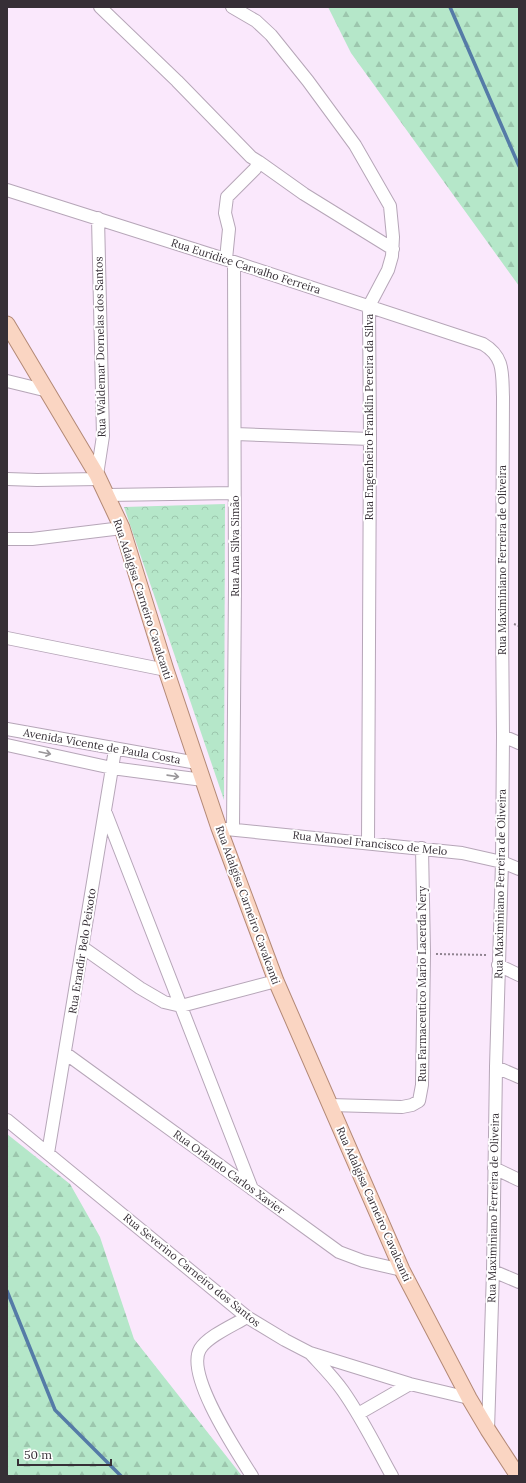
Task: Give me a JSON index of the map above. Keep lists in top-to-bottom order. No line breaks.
{"streets":{"main road":["Rua Adalgisa Carneiro Cavalcanti"],"street":["Rua Euridice Carvalho Ferreira","Rua Waldemar Dornelas dos Santos","Rua Engenheiro Franklin Pereira da Silva","Rua Ana Silva Simão","Rua Maximiniano Ferreira de Oliveira","Avenida Vicente de Paula Costa","Rua Manoel Francisco de Melo","Rua Erandir Belo Peixoto","Rua Farmaceutico Mario Lacerda Nery","Rua Orlando Carlos Xavier","Rua Severino Carneiro dos Santos"]},"crossings":[["Rua Euridice Carvalho Ferreira","Rua Waldemar Dornelas dos Santos"],["Rua Euridice Carvalho Ferreira","Rua Engenheiro Franklin Pereira da Silva"],["Rua Euridice Carvalho Ferreira","Rua Ana Silva Simão"],["Rua Euridice Carvalho Ferreira","Rua Maximiniano Ferreira de Oliveira"],["Rua Waldemar Dornelas dos Santos","Rua Adalgisa Carneiro Cavalcanti"],["Rua Engenheiro Franklin Pereira da Silva","Rua Manoel Francisco de Melo"],["Rua Ana Silva Simão","Rua Adalgisa Carneiro Cavalcanti"],["Rua Ana Silva Simão","Rua Manoel Francisco de Melo"],["Rua Maximiniano Ferreira de Oliveira","Rua Adalgisa Carneiro Cavalcanti"],["Rua Maximiniano Ferreira de Oliveira","Rua Manoel Francisco de Melo"],["Rua Adalgisa Carneiro Cavalcanti","Avenida Vicente de Paula Costa"],["Rua Adalgisa Carneiro Cavalcanti","Rua Manoel Francisco de Melo"],["Rua Adalgisa Carneiro Cavalcanti","Rua Farmaceutico Mario Lacerda Nery"],["Rua Adalgisa Carneiro Cavalcanti","Rua Orlando Carlos Xavier"],["Rua Adalgisa Carneiro Cavalcanti","Rua Severino Carneiro dos Santos"],["Avenida Vicente de Paula Costa","Rua Erandir Belo Peixoto"],["Rua Manoel Francisco de Melo","Rua Farmaceutico Mario Lacerda Nery"],["Rua Erandir Belo Peixoto","Rua Orlando Carlos Xavier"],["Rua Erandir Belo Peixoto","Rua Severino Carneiro dos Santos"]],"scale_bar":"50 m"}
